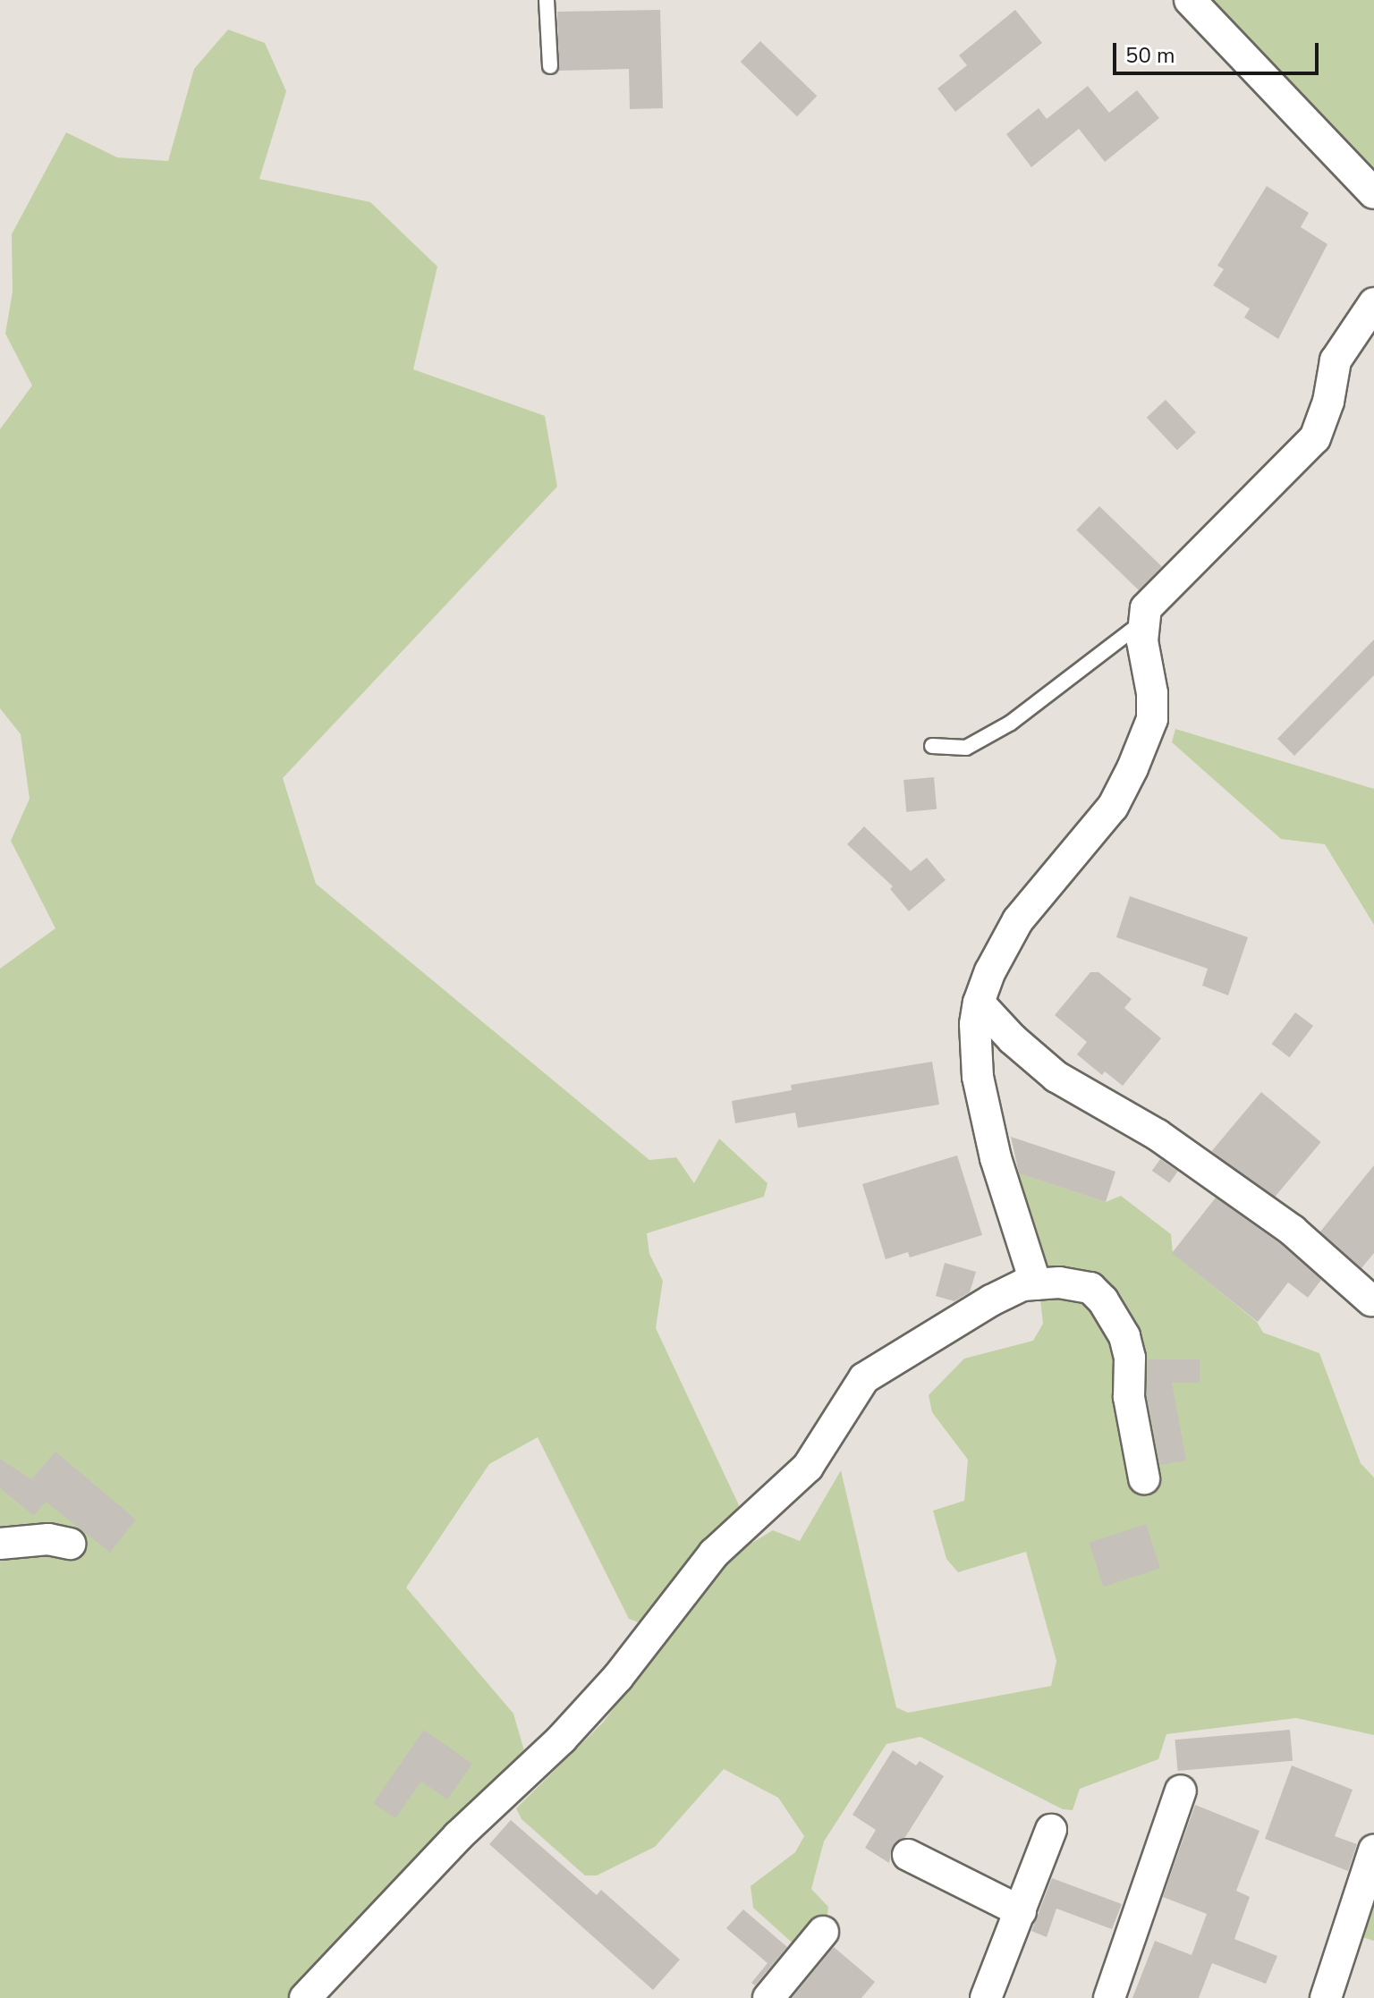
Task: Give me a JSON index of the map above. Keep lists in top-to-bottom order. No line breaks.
{"scale_bar":"50 m"}
